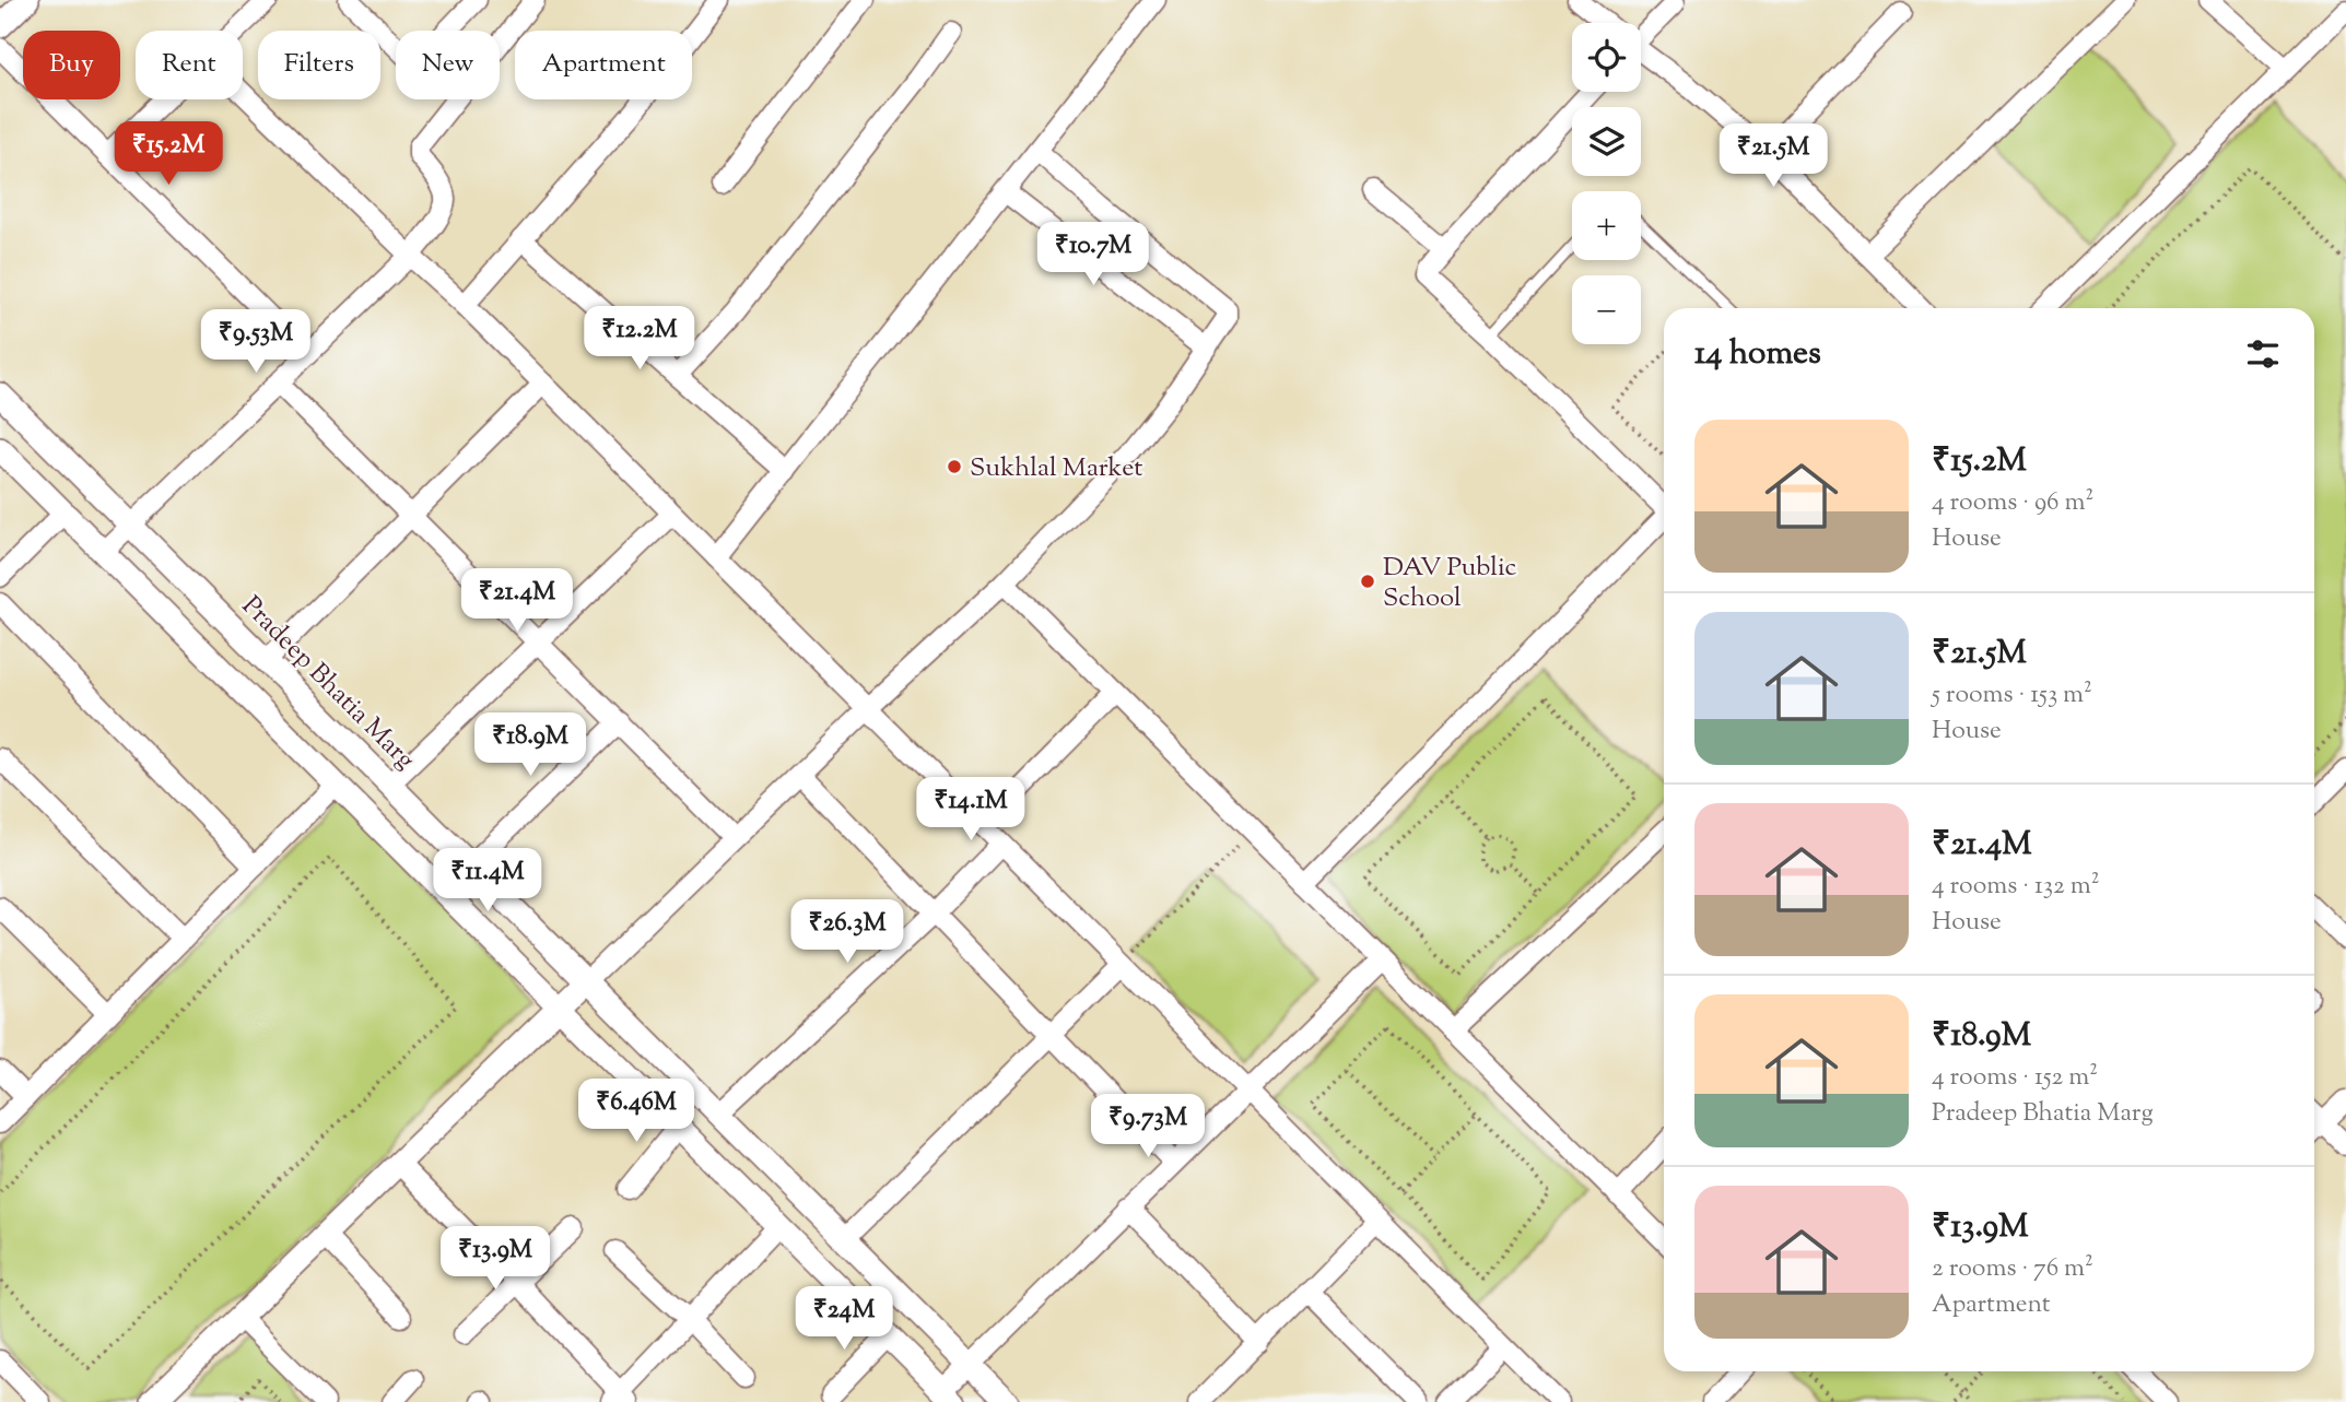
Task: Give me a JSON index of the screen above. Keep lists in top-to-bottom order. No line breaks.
{"streets":{"street":["Pradeep Bhatia Marg"]},"places":["Sukhlal Market","DAV Public School"],"page":{"map_buttons":["+","−"],"chip":["Buy","Rent","Filters","New","Apartment"],"price":["₹15.2M","₹21.5M","₹10.7M","₹12.2M","₹9.53M","₹21.4M","₹18.9M","₹14.1M","₹11.4M","₹26.3M","₹6.46M","₹9.73M","₹13.9M","₹24M"],"heading":"14 homes","list":[{"name":"₹15.2M","note":"4 rooms · 96 m² · House"},{"name":"₹21.5M","note":"5 rooms · 153 m² · House"},{"name":"₹21.4M","note":"4 rooms · 132 m² · House"},{"name":"₹18.9M","note":"4 rooms · 152 m² · Pradeep Bhatia Marg"},{"name":"₹13.9M","note":"2 rooms · 76 m² · Apartment"}]}}
